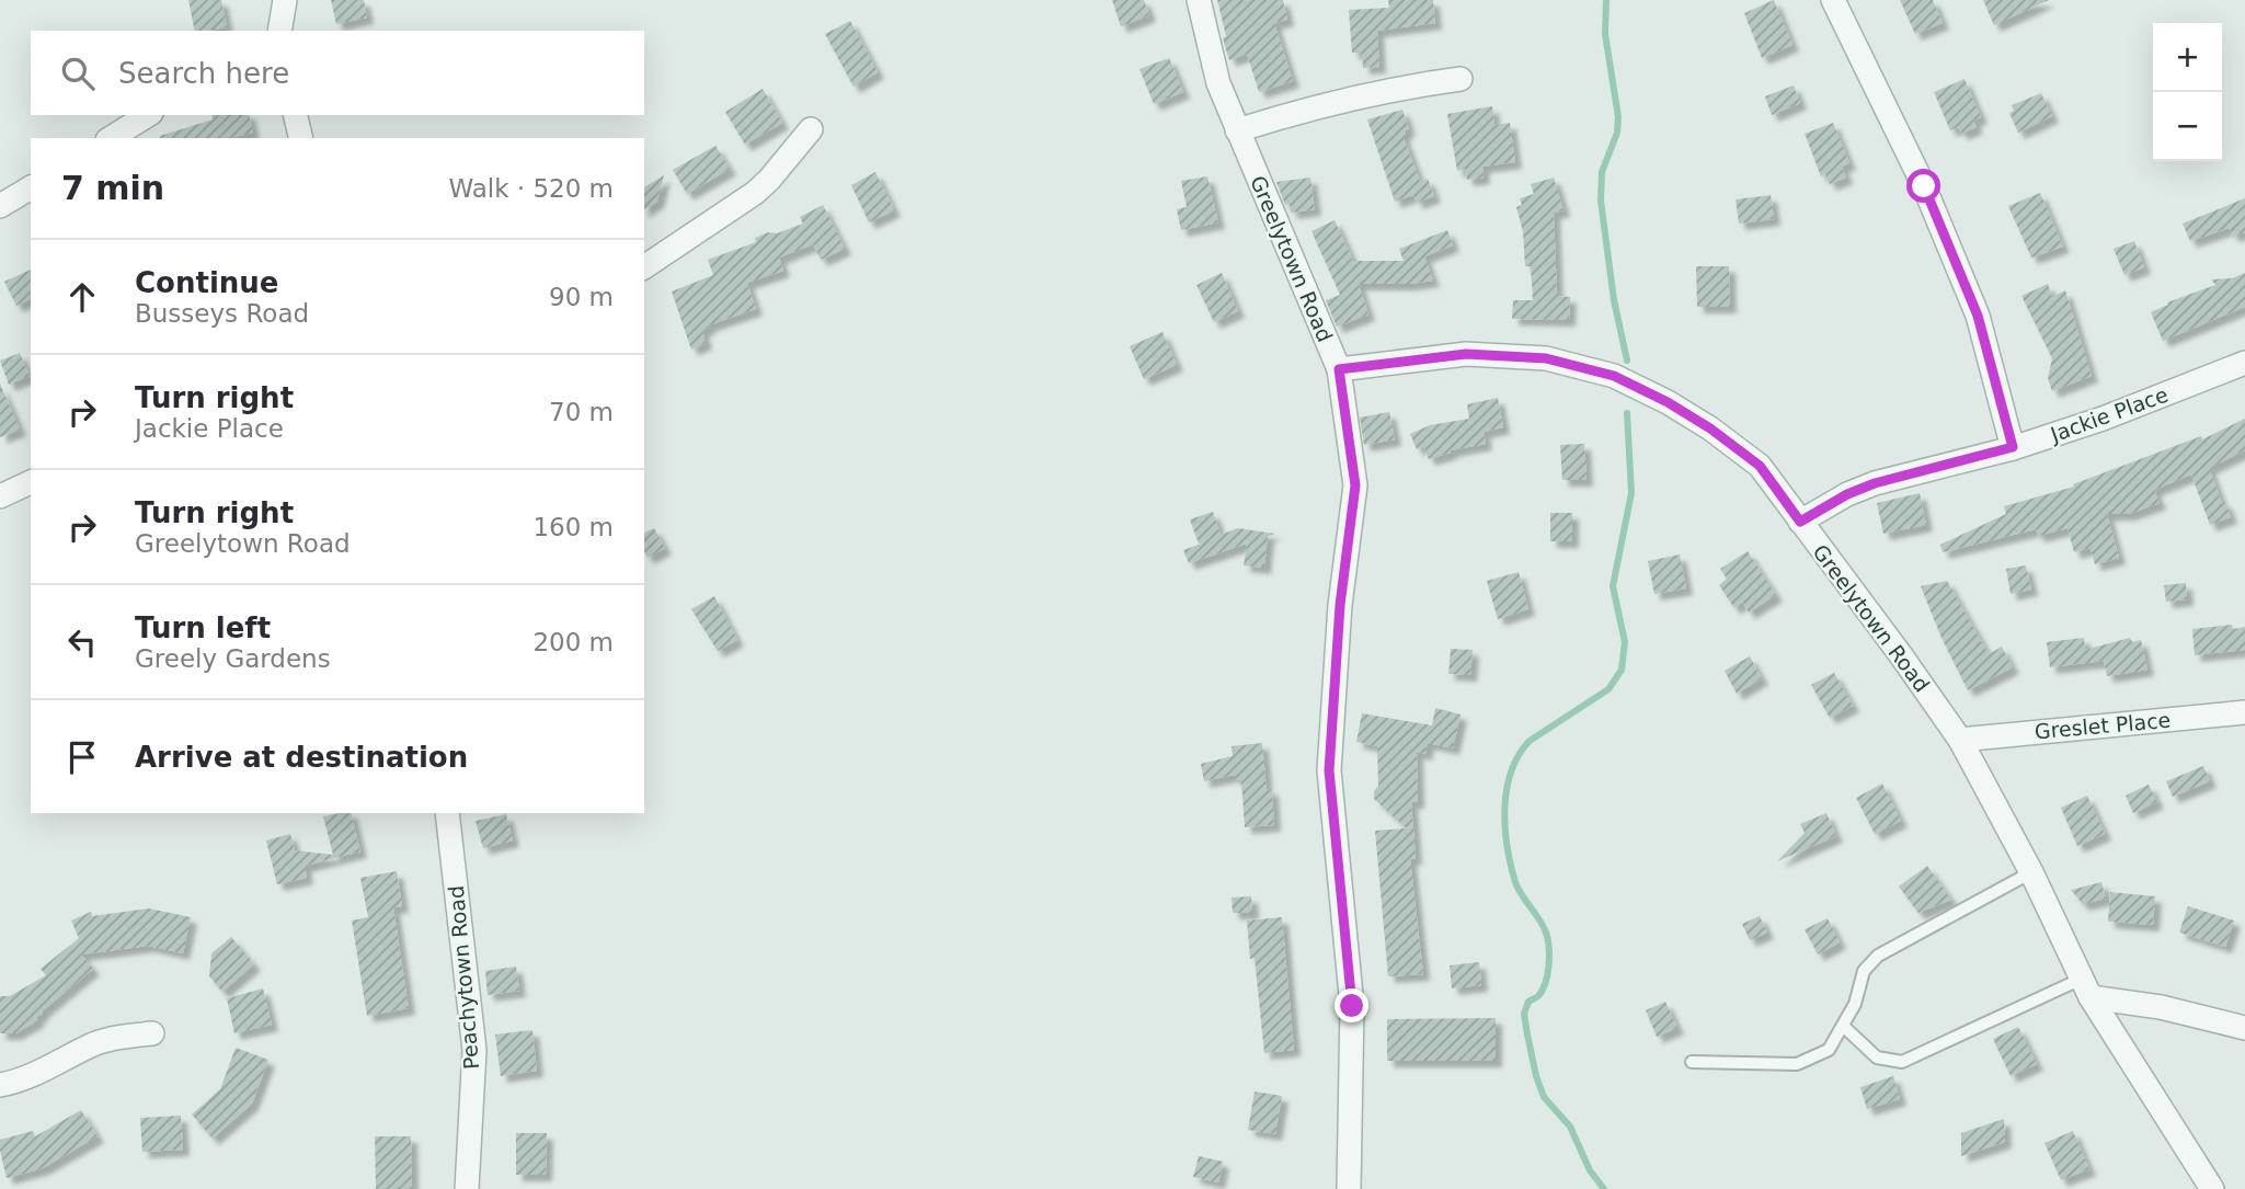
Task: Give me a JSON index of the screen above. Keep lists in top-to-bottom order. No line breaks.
{"streets":{"street":["Greelytown Road","Jackie Place","Greslet Place","Peachytown Road"]},"crossings":[["Greelytown Road","Jackie Place"],["Greelytown Road","Greslet Place"]],"page":{"map_buttons":["+","−"],"search":"Search here","heading":["7 min","Walk · 520 m"],"list":[["Continue","Busseys Road","90 m"],["Turn right","Jackie Place","70 m"],["Turn right","Greelytown Road","160 m"],["Turn left","Greely Gardens","200 m"],"Arrive at destination"]}}
